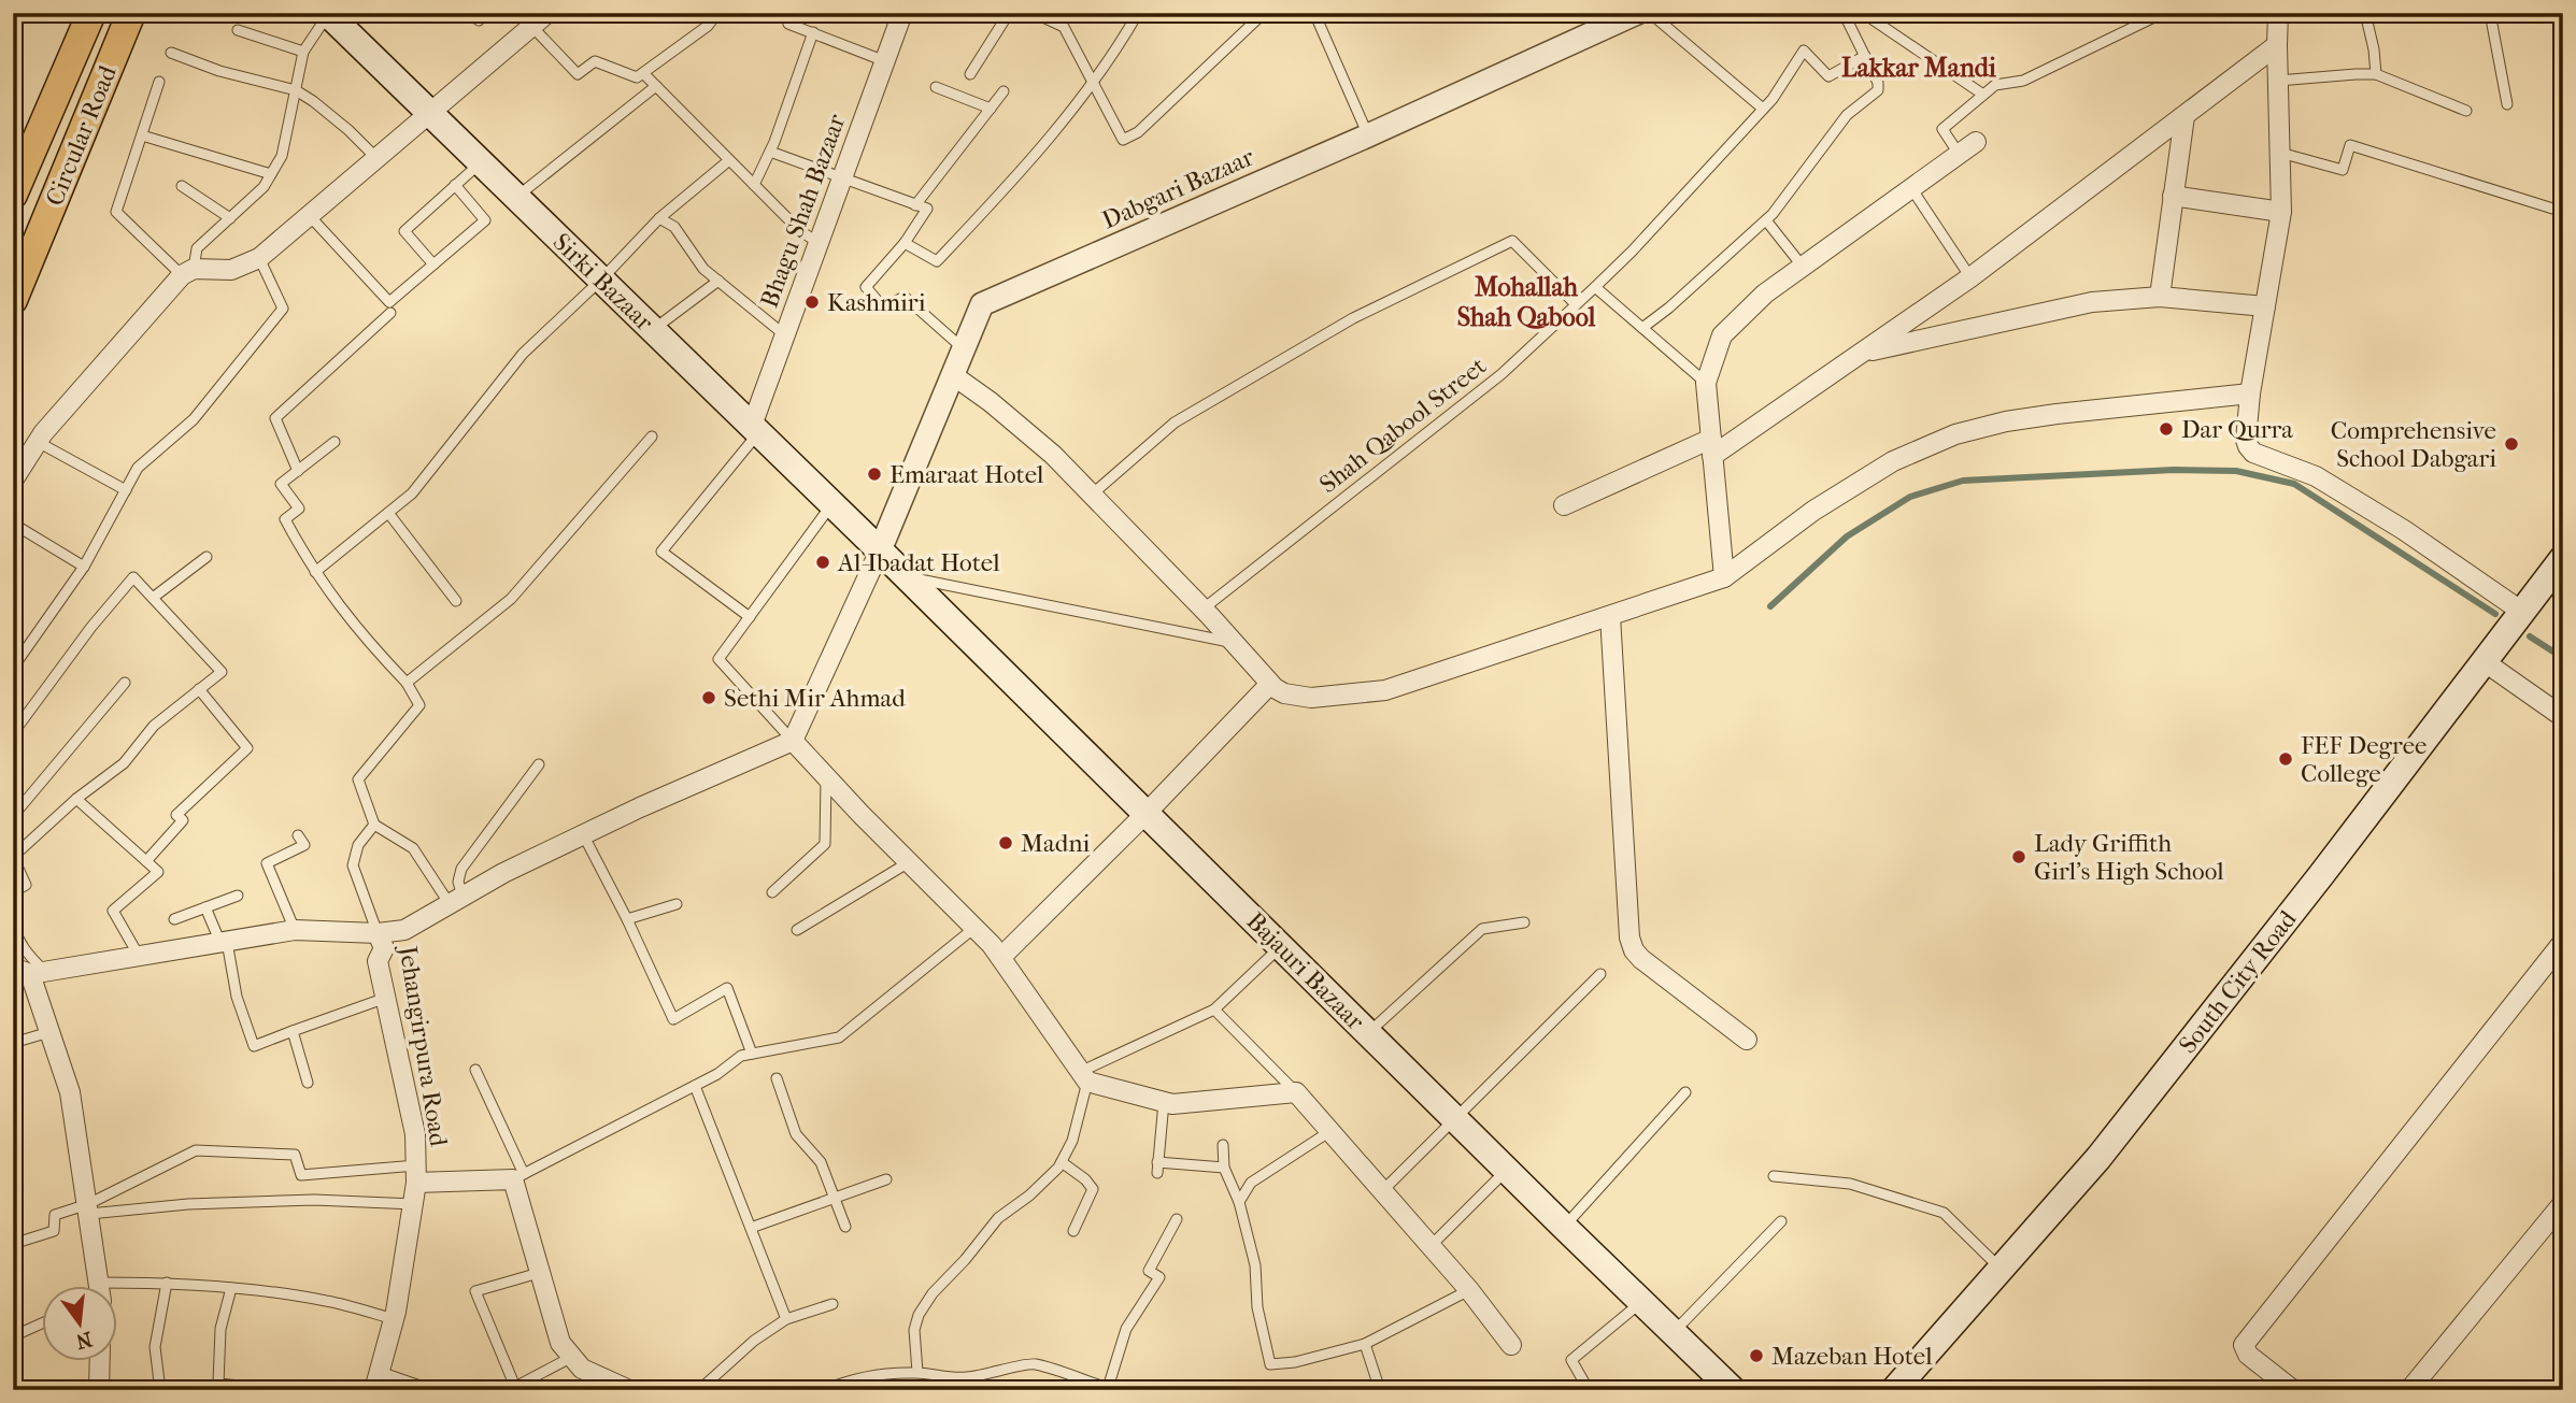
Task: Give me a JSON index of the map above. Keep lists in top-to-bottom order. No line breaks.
{"streets":{"main road":["Circular Road","Sirki Bazaar","Bajauri Bazaar","South City Road"],"street":["Dabgari Bazaar","Bhagu Shah Bazaar","Jehangirpura Road"],"lane":["Shah Qabool Street"]},"crossings":[["Dabgari Bazaar","Sirki Bazaar"],["Dabgari Bazaar","Bajauri Bazaar"],["Bhagu Shah Bazaar","Sirki Bazaar"],["Sirki Bazaar","Bajauri Bazaar"]],"districts":["Lakkar Mandi","Mohallah Shah Qabool"],"places":["Kashmiri","Dar Qurra","Comprehensive School Dabgari","Emaraat Hotel","Al-Ibadat Hotel","Sethi Mir Ahmad","FEF Degree College","Madni","Lady Griffith Girl's High School","Mazeban Hotel"],"north":"bottom"}
